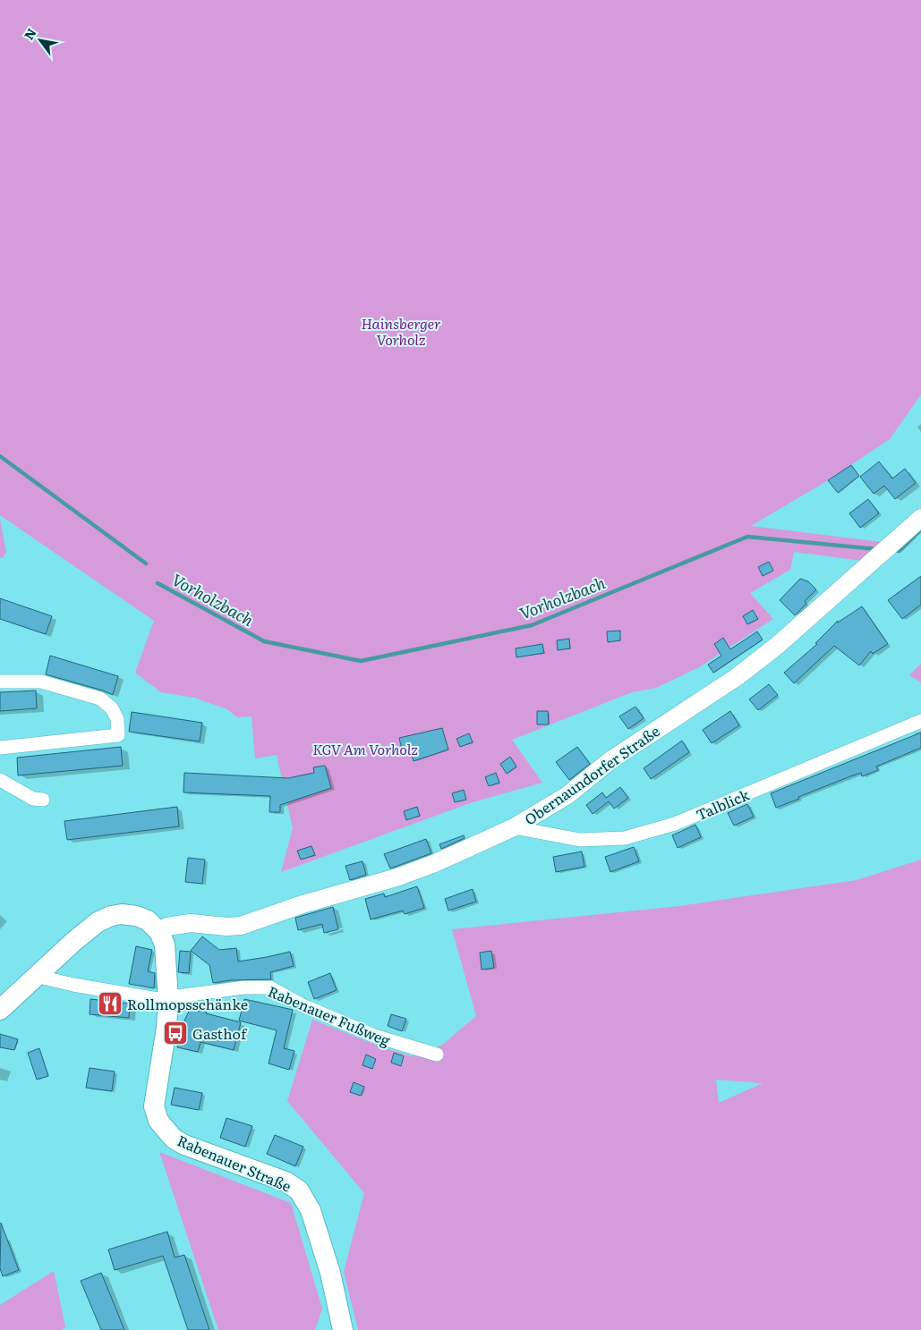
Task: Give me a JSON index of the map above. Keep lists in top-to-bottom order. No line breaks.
{"streets":{"main road":["Rabenauer Straße"],"street":["Obernaundorfer Straße","Talblick","Rabenauer Fußweg"]},"crossings":[["Obernaundorfer Straße","Talblick"],["Obernaundorfer Straße","Rabenauer Straße"],["Rabenauer Fußweg","Rabenauer Straße"]],"water":["Vorholzbach"],"parks":["Hainsberger Vorholz","KGV Am Vorholz"],"places":{"restaurant":["Rollmopsschänke"],"bus stop":["Gasthof"]},"north":"top left"}
